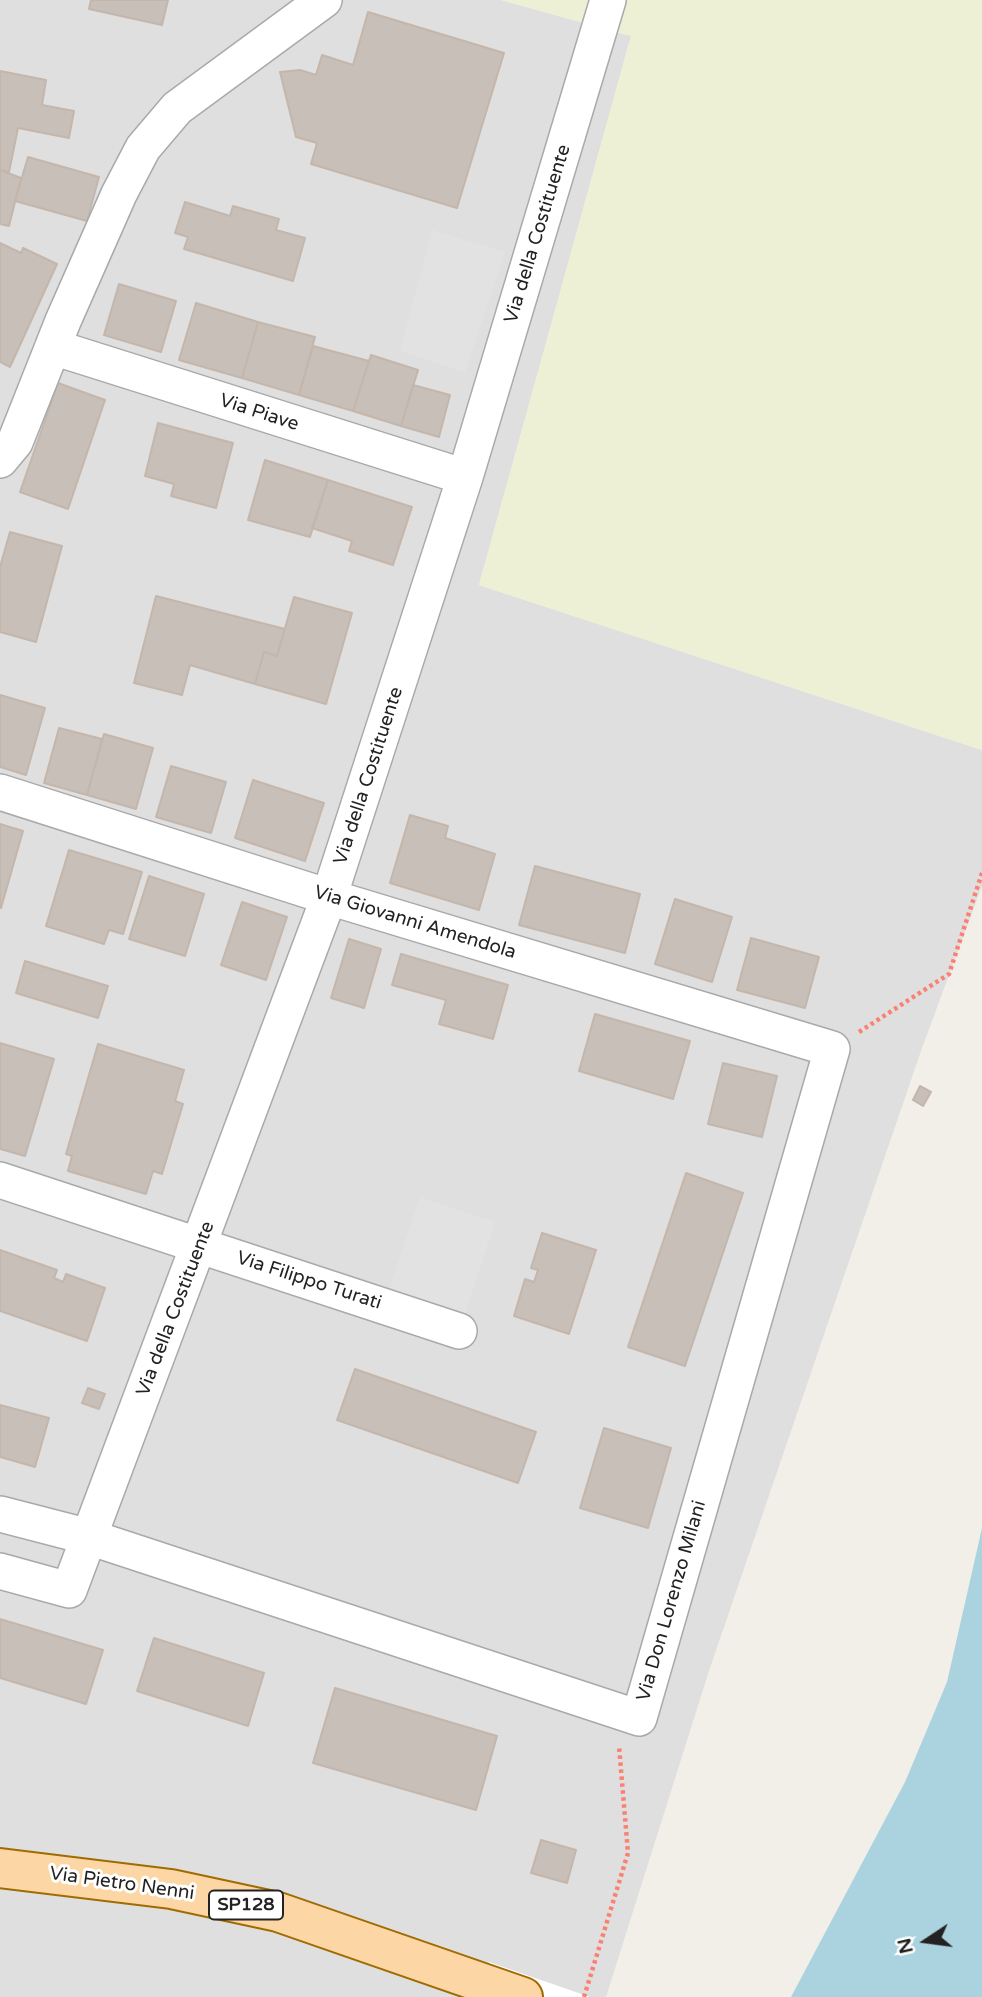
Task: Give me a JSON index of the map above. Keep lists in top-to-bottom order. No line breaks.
{"streets":{"main road":["Via Pietro Nenni","SP128"],"street":["Via della Costituente","Via Piave","Via Giovanni Amendola","Via Filippo Turati","Via Don Lorenzo Milani"]},"crossings":[["Via della Costituente","Via Piave"],["Via della Costituente","Via Giovanni Amendola"],["Via della Costituente","Via Filippo Turati"],["Via della Costituente","Via Don Lorenzo Milani"],["Via Giovanni Amendola","Via Don Lorenzo Milani"]],"north":"left"}
